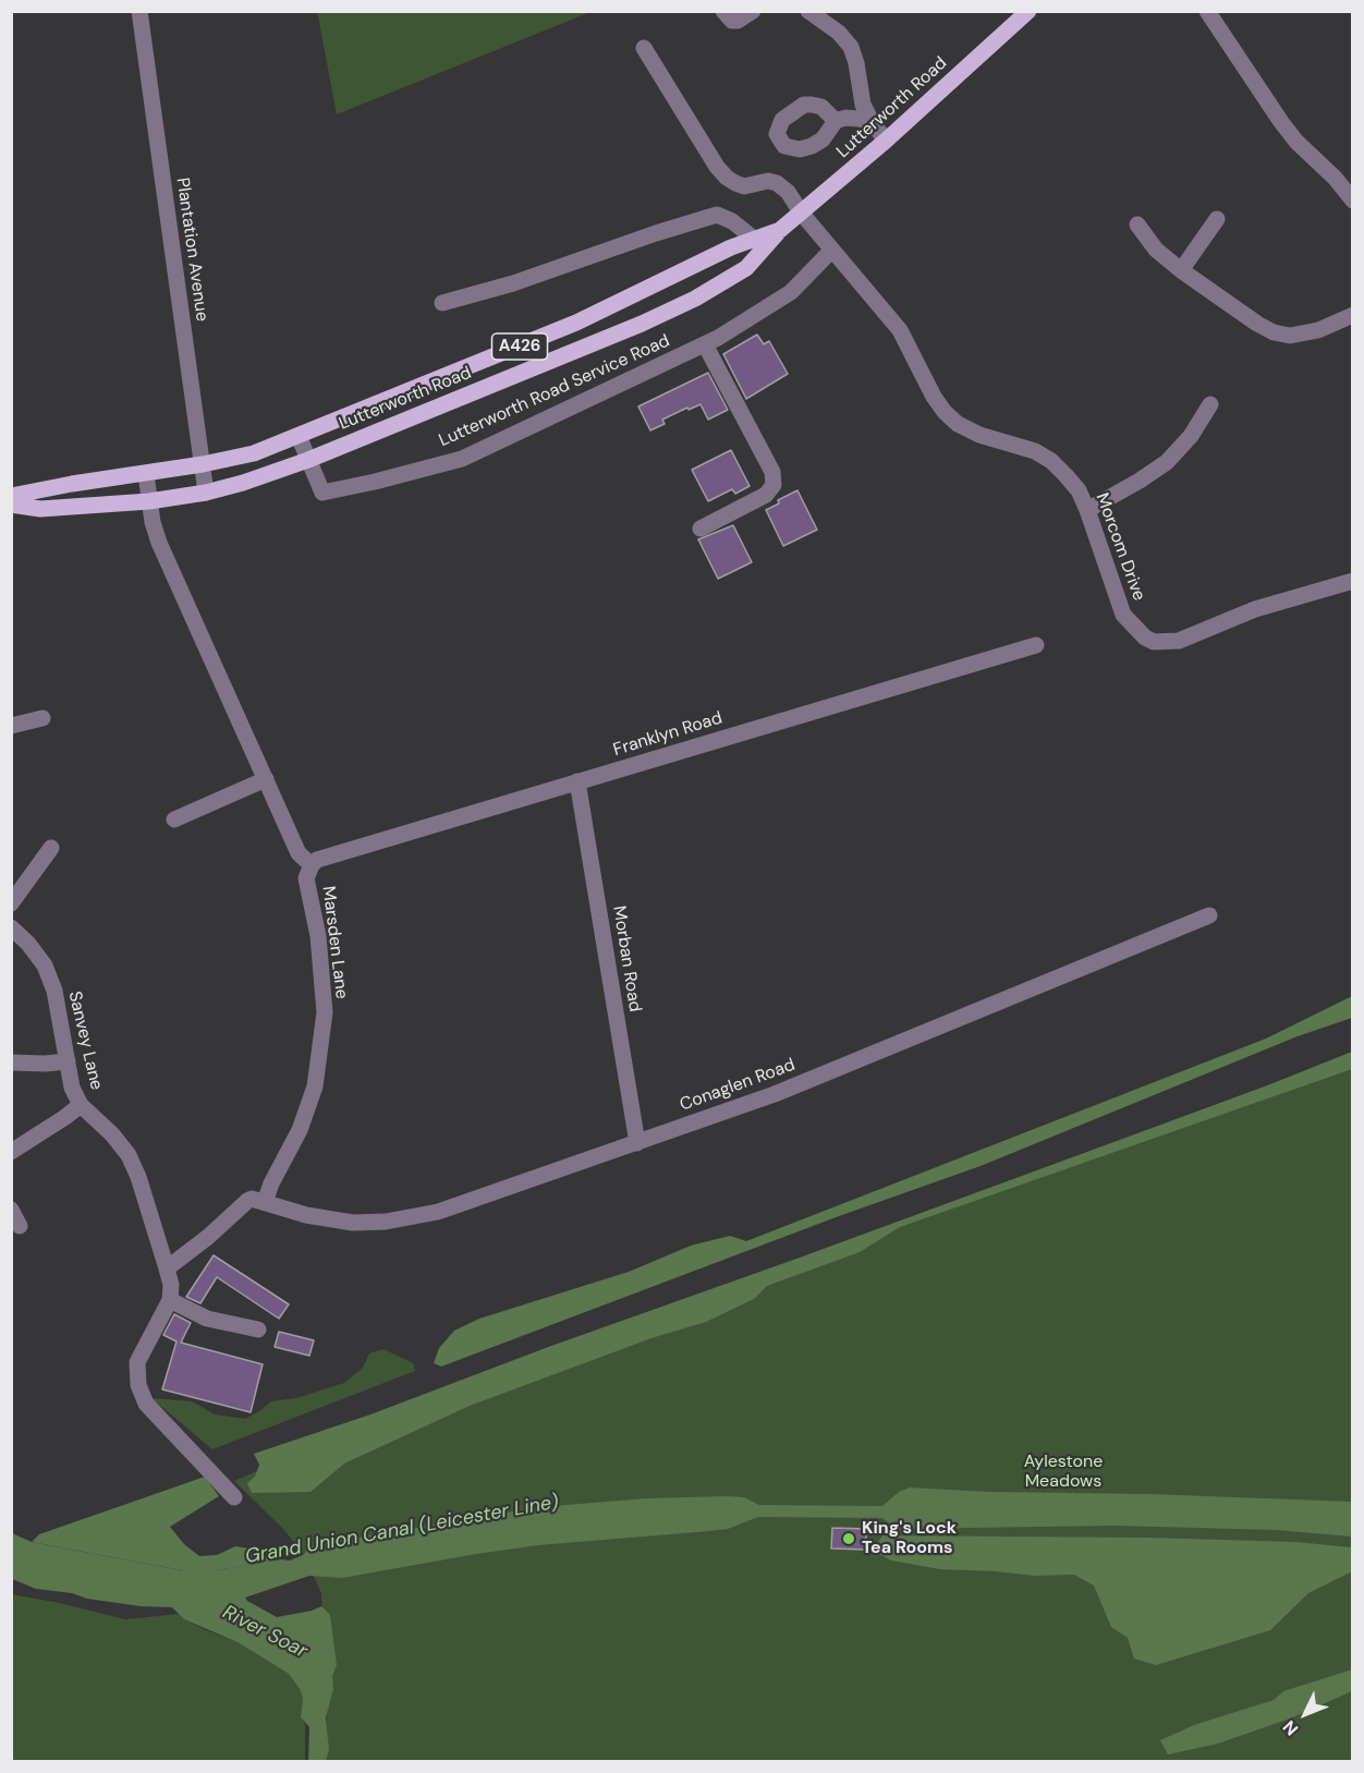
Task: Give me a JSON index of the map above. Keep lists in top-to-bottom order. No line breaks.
{"streets":{"main road":["Lutterworth Road","A426"],"street":["Plantation Avenue","Lutterworth Road Service Road","Morcom Drive","Franklyn Road","Marsden Lane","Morban Road","Sanvey Lane","Conaglen Road"]},"crossings":[["Lutterworth Road","Plantation Avenue"],["Lutterworth Road","Lutterworth Road Service Road"],["Lutterworth Road","Morcom Drive"],["Lutterworth Road","Marsden Lane"],["Lutterworth Road Service Road","Morcom Drive"],["Franklyn Road","Marsden Lane"],["Franklyn Road","Morban Road"],["Marsden Lane","Conaglen Road"],["Morban Road","Conaglen Road"]],"water":["Grand Union Canal (Leicester Line)","River Soar"],"parks":["Aylestone Meadows"],"places":["King's Lock Tea Rooms"],"north":"bottom left"}
